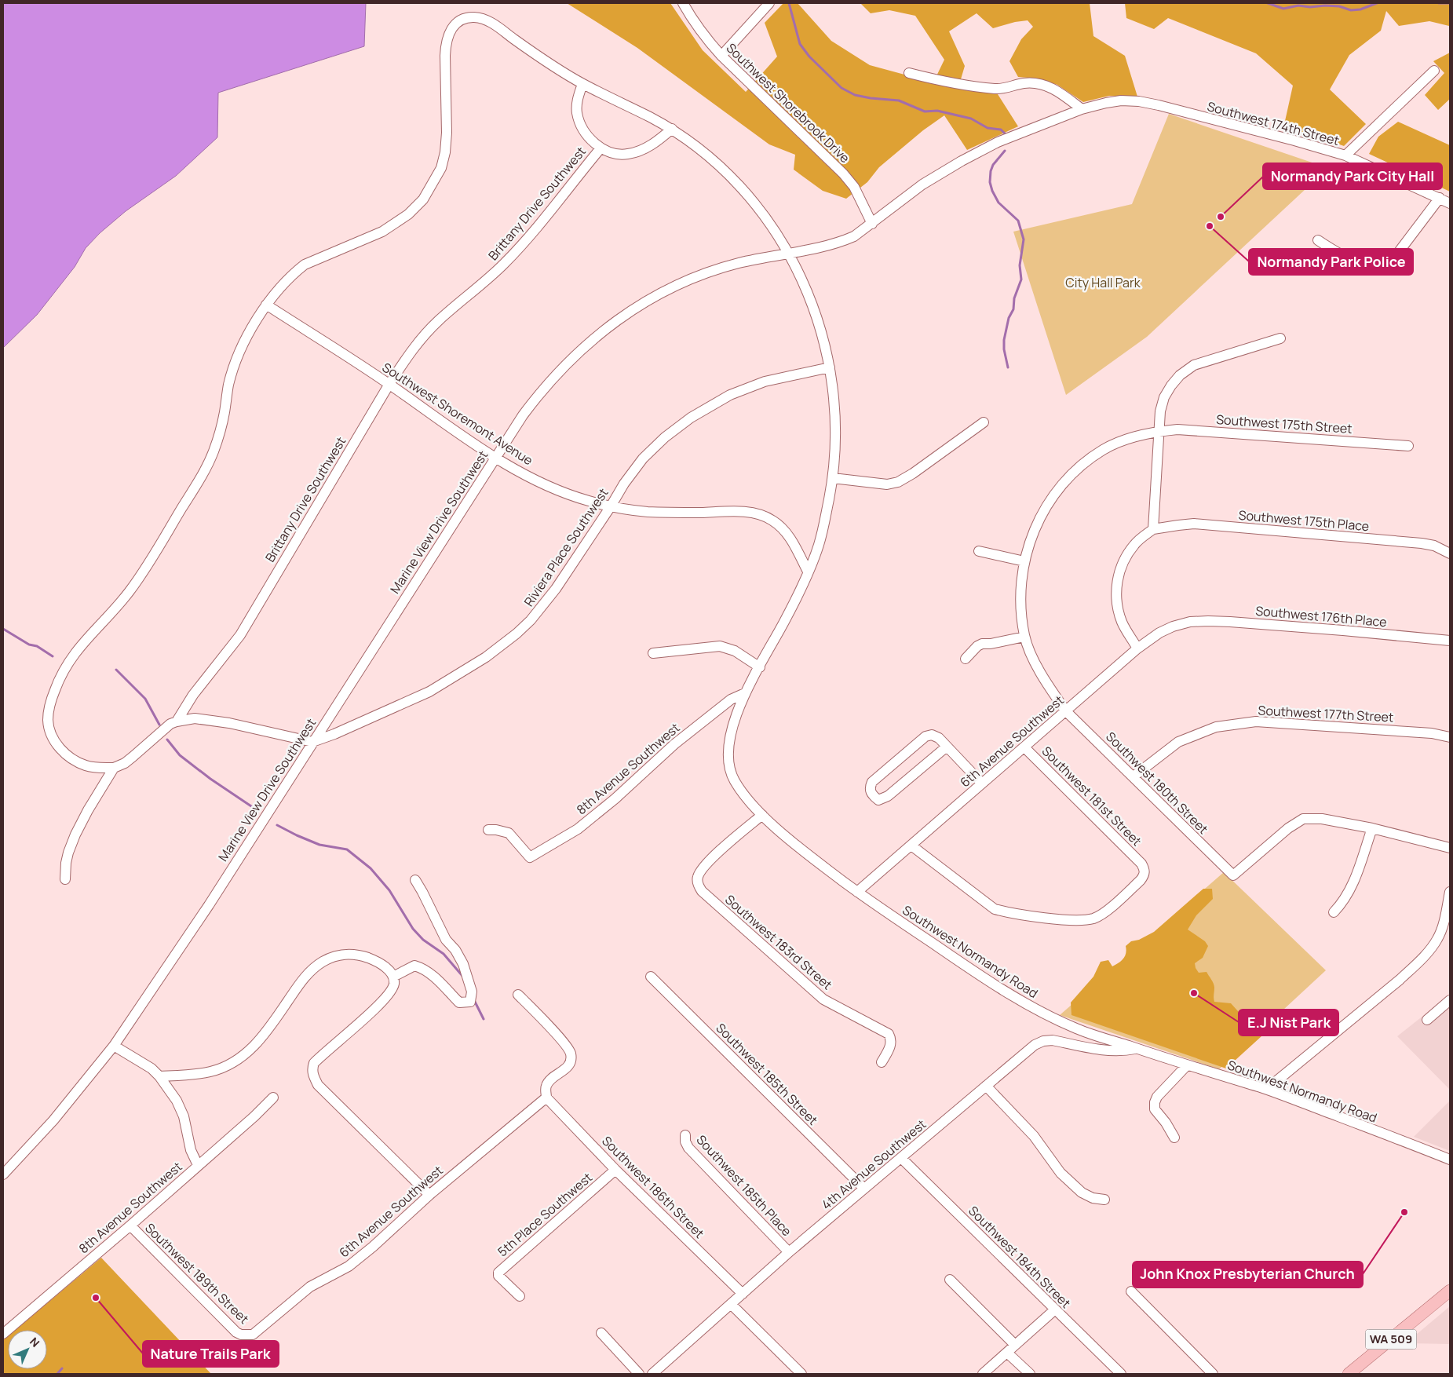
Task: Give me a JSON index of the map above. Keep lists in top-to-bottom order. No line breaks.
{"streets":{"main road":["WA 509"],"street":["Southwest Shorebrook Drive","Southwest 174th Street","Brittany Drive Southwest","Southwest Shoremont Avenue","Southwest 175th Street","Southwest 175th Place","Marine View Drive Southwest","Riviera Place Southwest","Southwest 176th Place","Southwest 177th Street","6th Avenue Southwest","8th Avenue Southwest","Southwest 180th Street","Southwest 181st Street","Southwest 183rd Street","Southwest Normandy Road","Southwest 185th Street","4th Avenue Southwest","Southwest 185th Place","Southwest 186th Street","5th Place Southwest","Southwest 184th Street","Southwest 189th Street"]},"crossings":[["Southwest Shorebrook Drive","Marine View Drive Southwest"],["Southwest 174th Street","Marine View Drive Southwest"],["Brittany Drive Southwest","Southwest Shoremont Avenue"],["Southwest Shoremont Avenue","Marine View Drive Southwest"],["Southwest Shoremont Avenue","Riviera Place Southwest"],["Southwest Shoremont Avenue","Southwest Normandy Road"],["Southwest 175th Street","Southwest 180th Street"],["Marine View Drive Southwest","Riviera Place Southwest"],["Marine View Drive Southwest","Southwest Normandy Road"],["Riviera Place Southwest","Southwest Normandy Road"],["Southwest 176th Place","6th Avenue Southwest"],["Southwest 177th Street","Southwest 180th Street"],["6th Avenue Southwest","Southwest 180th Street"],["6th Avenue Southwest","Southwest 181st Street"],["6th Avenue Southwest","Southwest Normandy Road"],["6th Avenue Southwest","Southwest 186th Street"],["6th Avenue Southwest","Southwest 189th Street"],["8th Avenue Southwest","Southwest Normandy Road"],["8th Avenue Southwest","Southwest 189th Street"],["Southwest 183rd Street","Southwest Normandy Road"],["Southwest Normandy Road","4th Avenue Southwest"],["Southwest 185th Street","4th Avenue Southwest"],["4th Avenue Southwest","Southwest 185th Place"],["4th Avenue Southwest","Southwest 186th Street"],["4th Avenue Southwest","Southwest 184th Street"],["Southwest 186th Street","5th Place Southwest"]],"parks":["City Hall Park"],"places":["Normandy Park City Hall","Normandy Park Police","E.J Nist Park","John Knox Presbyterian Church","Nature Trails Park"],"north":"top right"}
